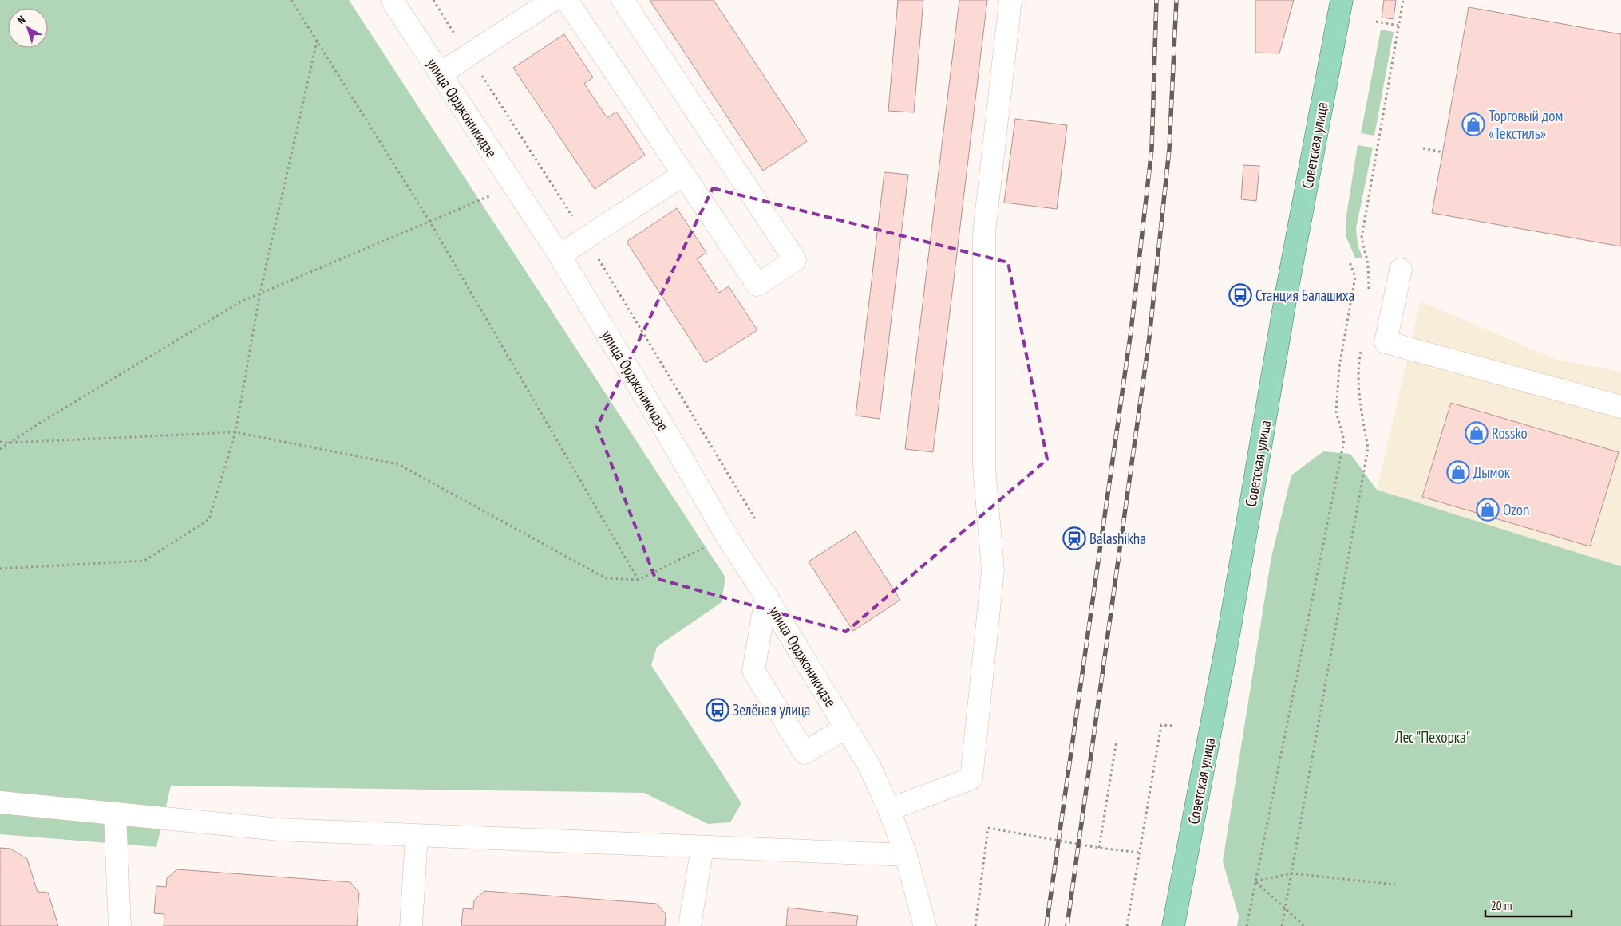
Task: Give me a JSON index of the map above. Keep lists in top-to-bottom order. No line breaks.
{"streets":{"main road":["Советская улица"],"street":["улица Орджоникидзе"]},"parks":["Лес \"Пехорка\""],"places":{"shop":["Торговый дом «Текстиль»","Rossko","Дымок","Ozon"],"bus stop":["Станция Балашиха","Зелёная улица"],"station":["Balashikha"]},"scale_bar":"20 m","north":"top left"}
